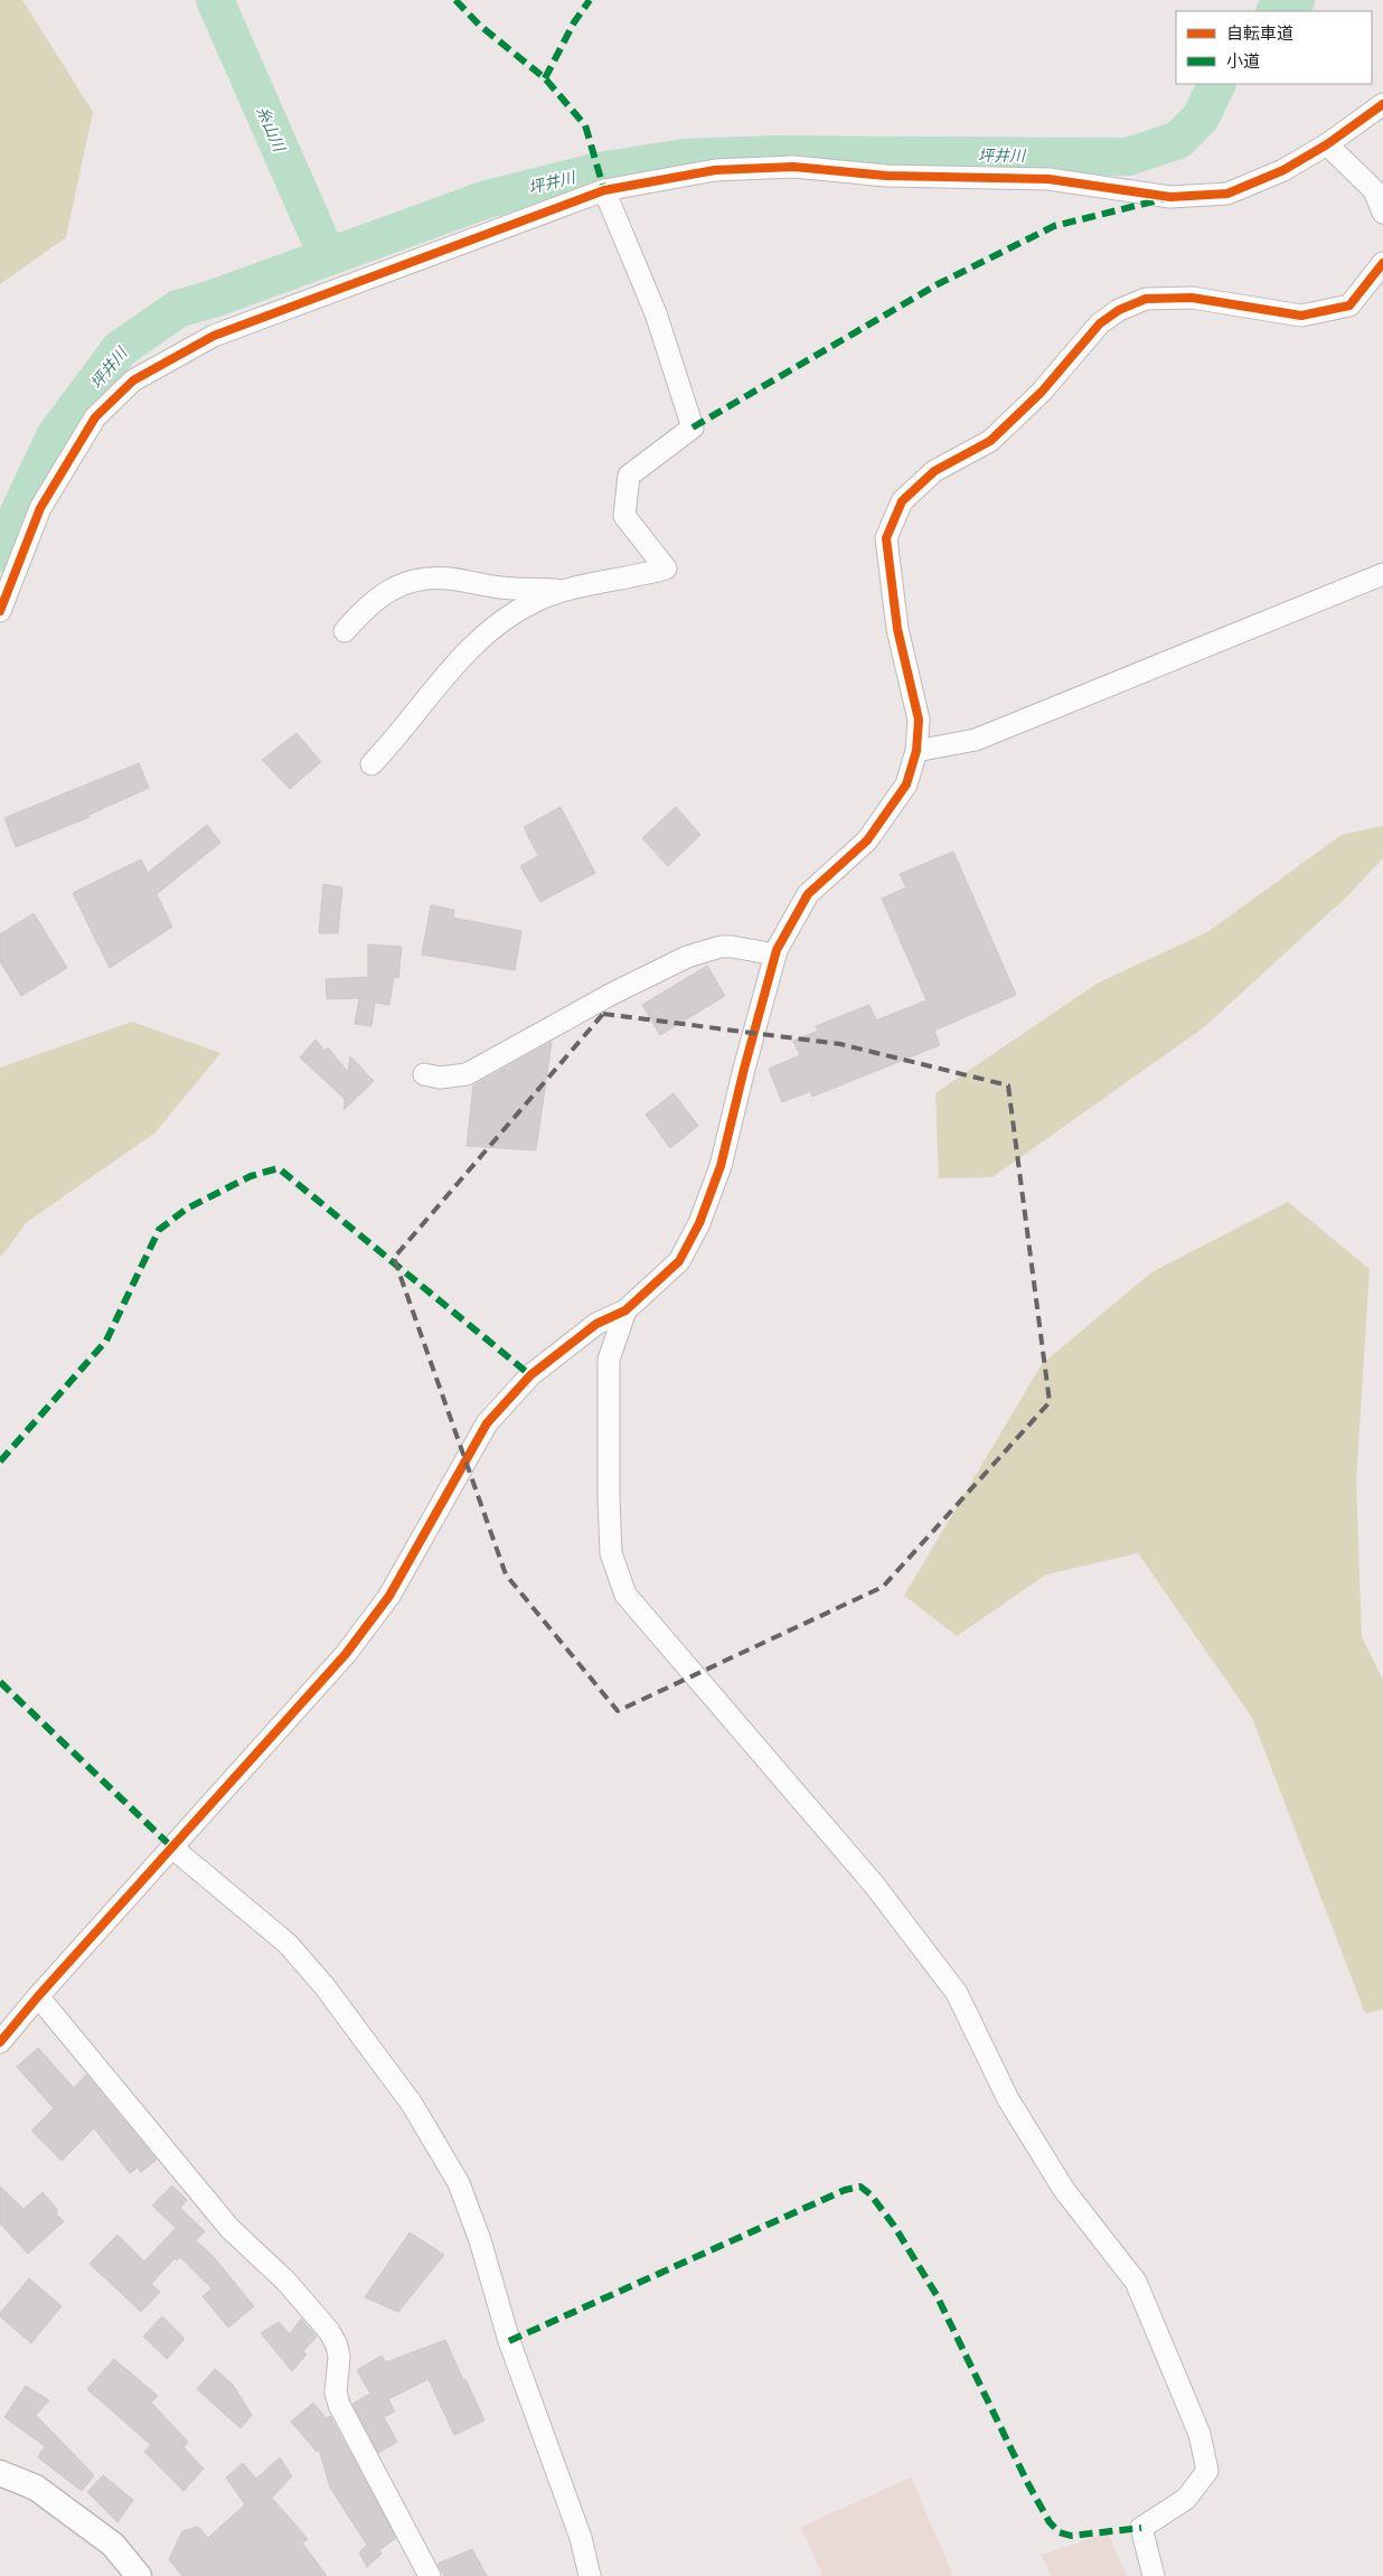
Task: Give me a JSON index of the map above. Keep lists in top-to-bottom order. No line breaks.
{"water":["糸山川","坪井川"],"legend":["自転車道","小道"]}
